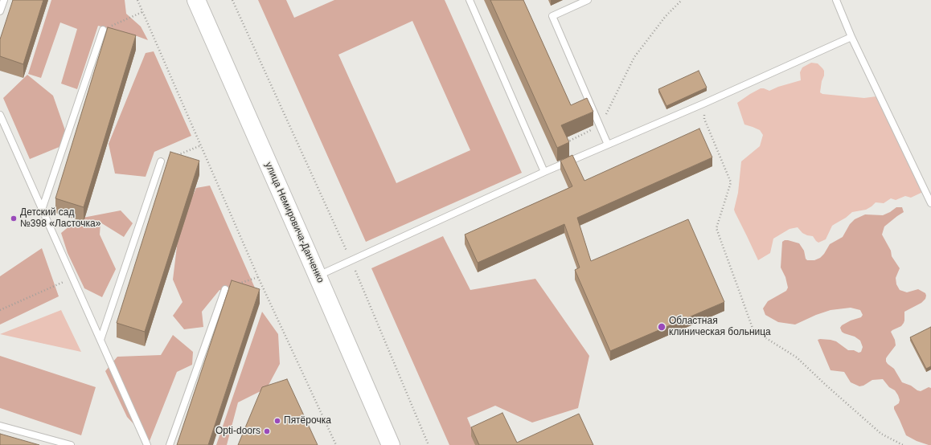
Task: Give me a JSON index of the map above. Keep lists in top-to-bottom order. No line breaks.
{"streets":{"main road":["улица Немировича-Данченко"]},"places":["Детский сад №398 «Ласточка»","Областная клиническая больница","Пятёрочка","Opti-doors"]}
